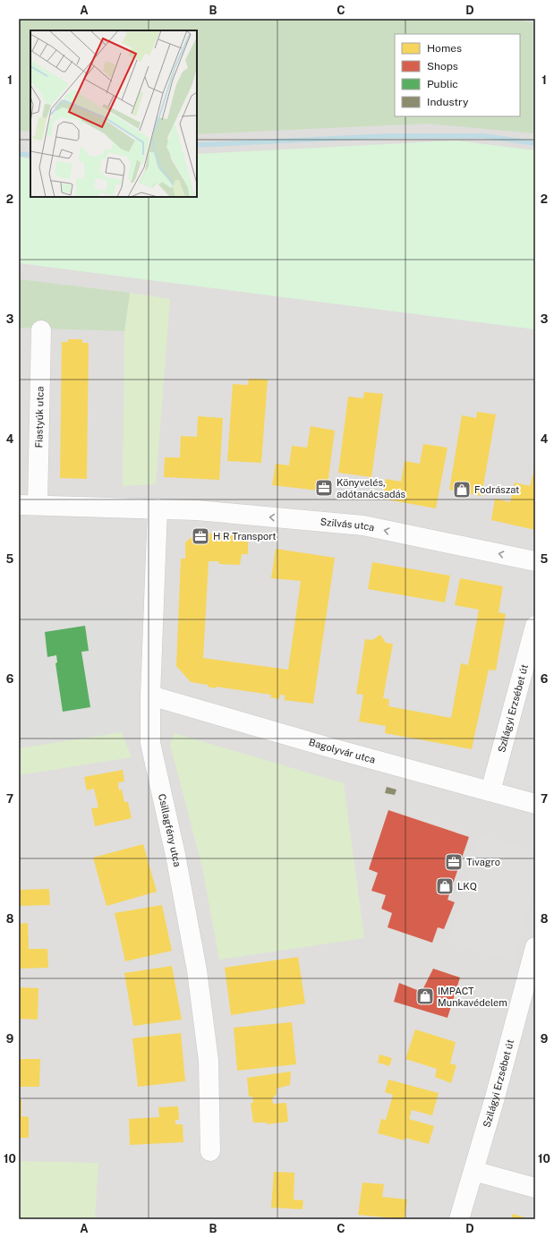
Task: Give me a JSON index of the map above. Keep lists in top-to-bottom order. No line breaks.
{"streets":{"street":["Fiastyúk utca","Szilvás utca","Szilágyi Erzsébet út","Bagolyvár utca","Csillagfény utca"]},"crossings":[["Fiastyúk utca","Szilvás utca"],["Fiastyúk utca","Csillagfény utca"],["Szilvás utca","Csillagfény utca"],["Szilágyi Erzsébet út","Bagolyvár utca"],["Bagolyvár utca","Csillagfény utca"]],"one_way":["Szilvás utca"],"places":{"office":["Könyvelés, adótanácsadás","H R Transport","Tivagro"],"shop":["Fodrászat","LKQ","IMPACT Munkavédelem"]},"legend":["Homes","Shops","Public","Industry"],"grid":{"columns":["A","B","C","D"],"rows":["1","2","3","4","5","6","7","8","9","10"]}}
